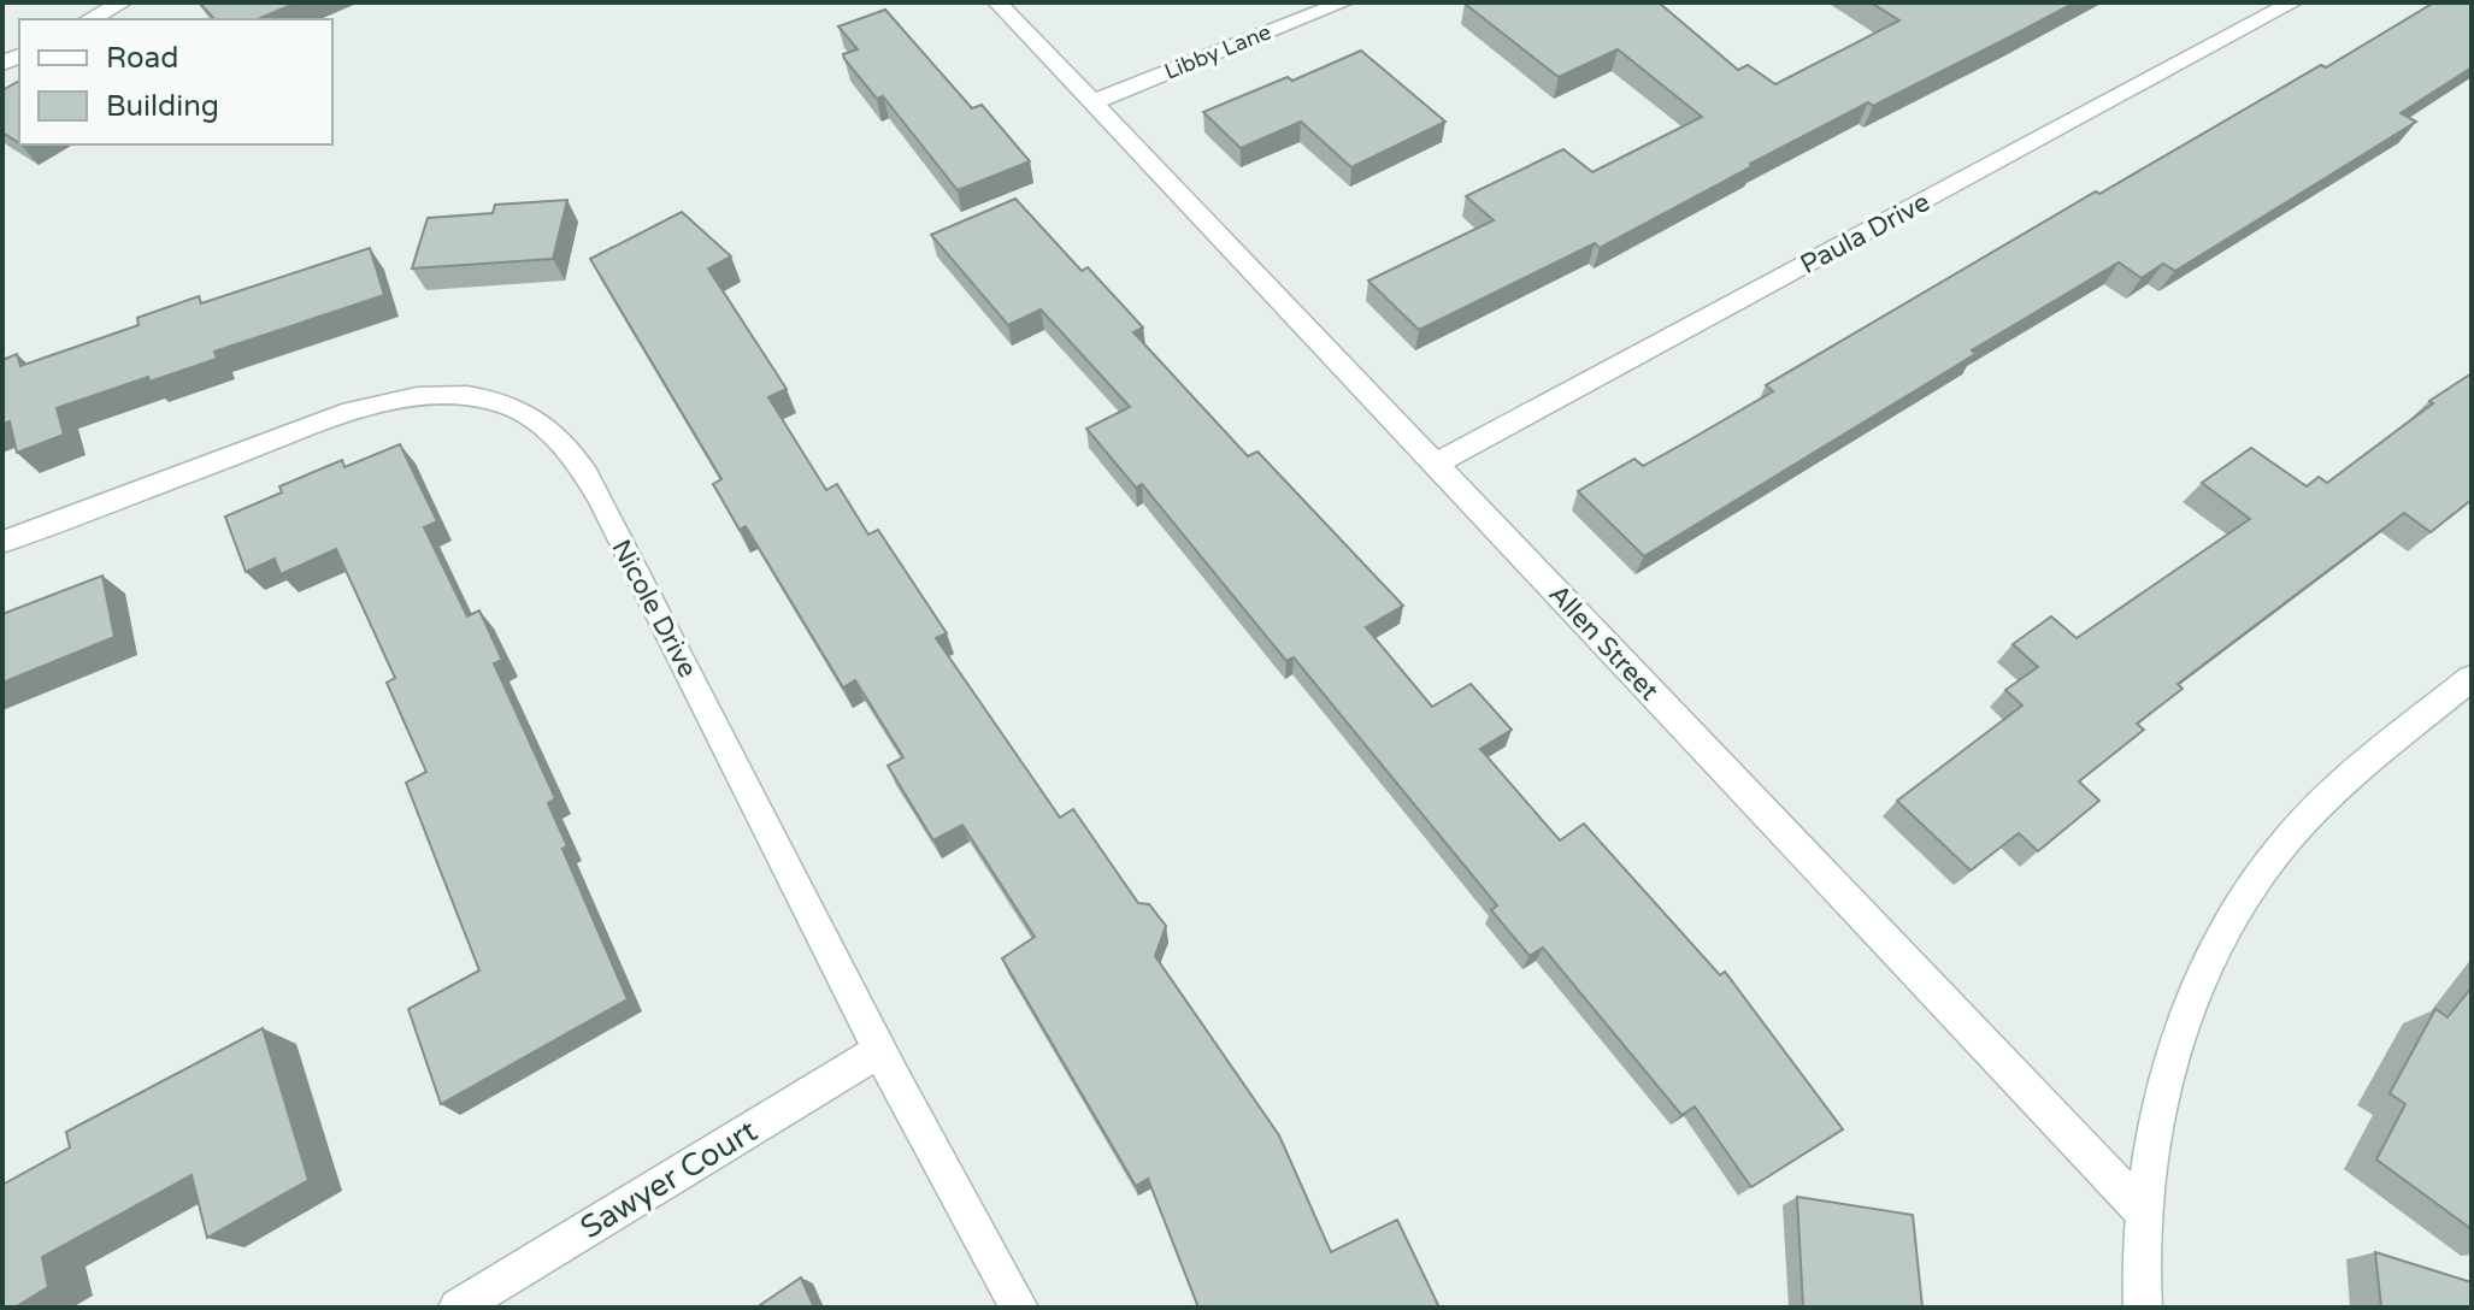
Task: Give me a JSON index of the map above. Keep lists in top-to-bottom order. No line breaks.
{"streets":{"street":["Libby Lane","Paula Drive","Nicole Drive","Allen Street","Sawyer Court"]},"crossings":[["Libby Lane","Allen Street"],["Paula Drive","Allen Street"],["Nicole Drive","Sawyer Court"]],"legend":["Road","Building"]}
